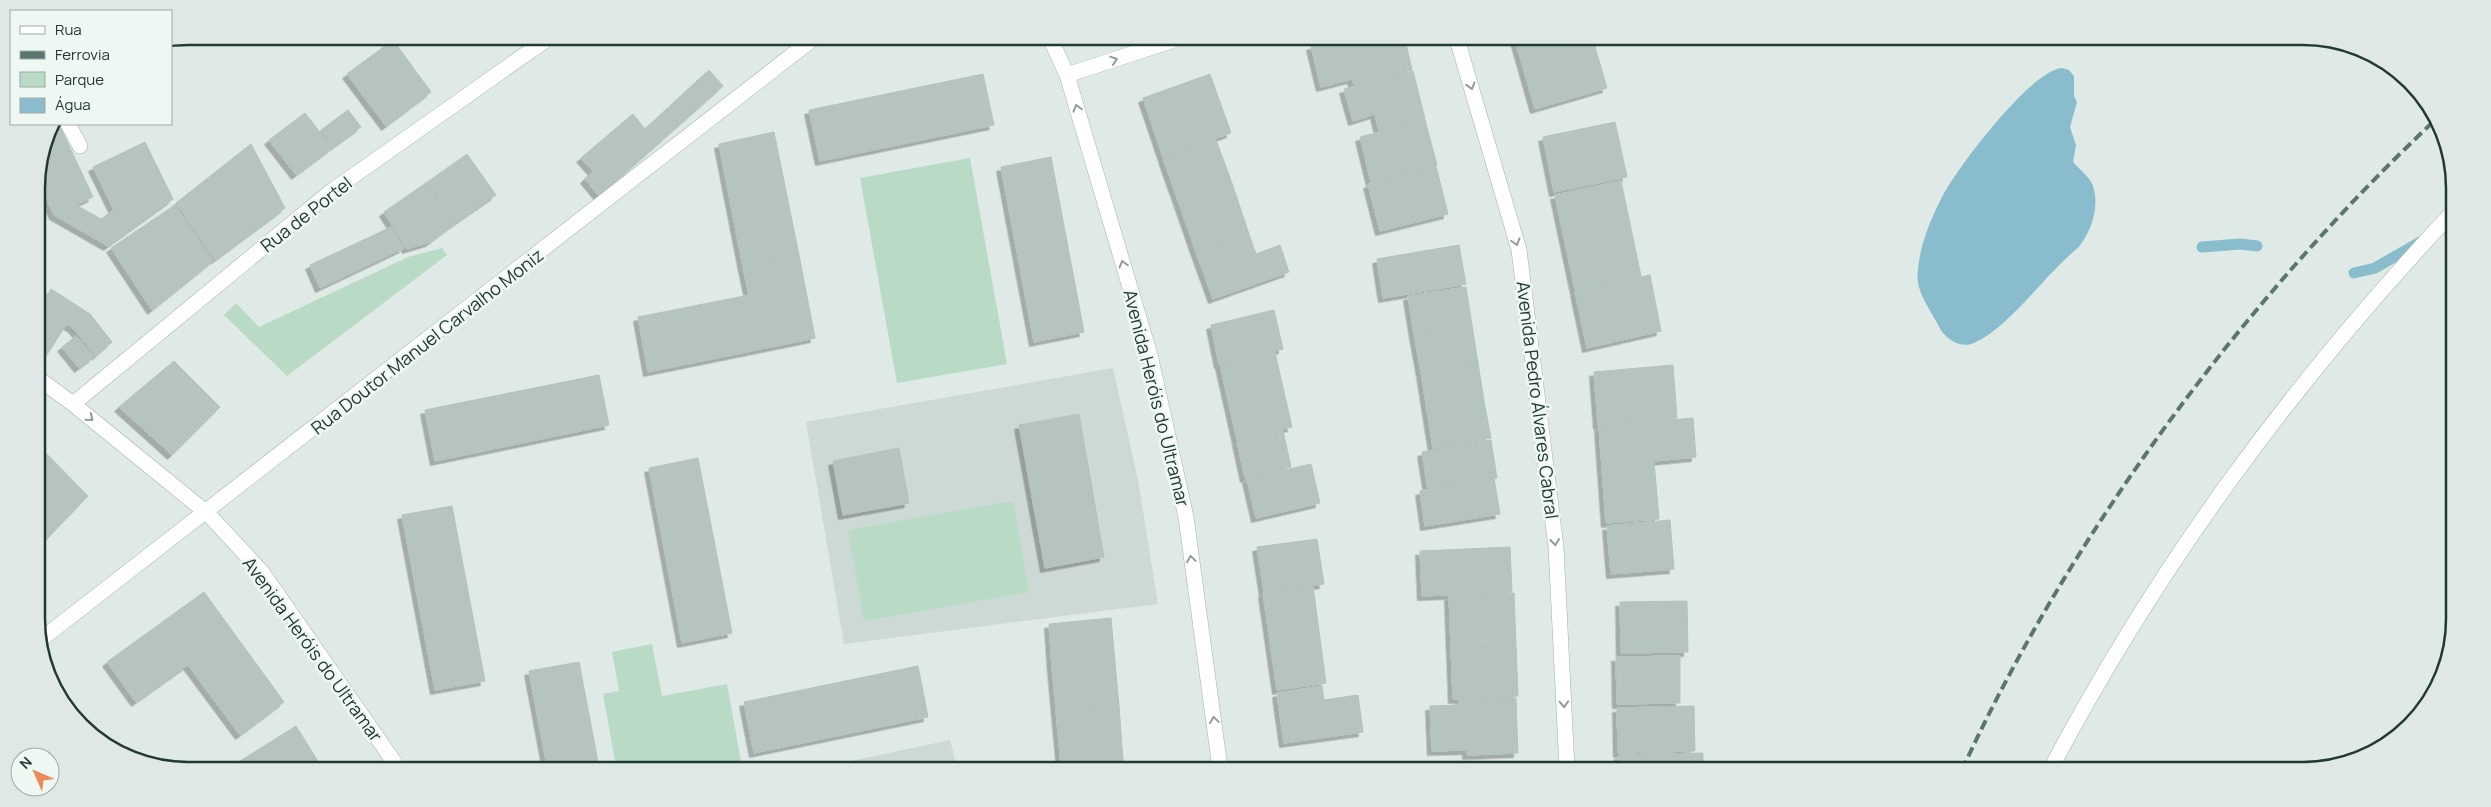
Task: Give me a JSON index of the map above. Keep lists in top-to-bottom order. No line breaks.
{"streets":{"street":["Rua de Portel","Rua Doutor Manuel Carvalho Moniz","Avenida Heróis do Ultramar","Avenida Pedro Álvares Cabral"]},"crossings":[["Rua Doutor Manuel Carvalho Moniz","Avenida Heróis do Ultramar"]],"one_way":["Avenida Heróis do Ultramar","Avenida Pedro Álvares Cabral"],"legend":["Rua","Ferrovia","Parque","Água"],"north":"top left"}
